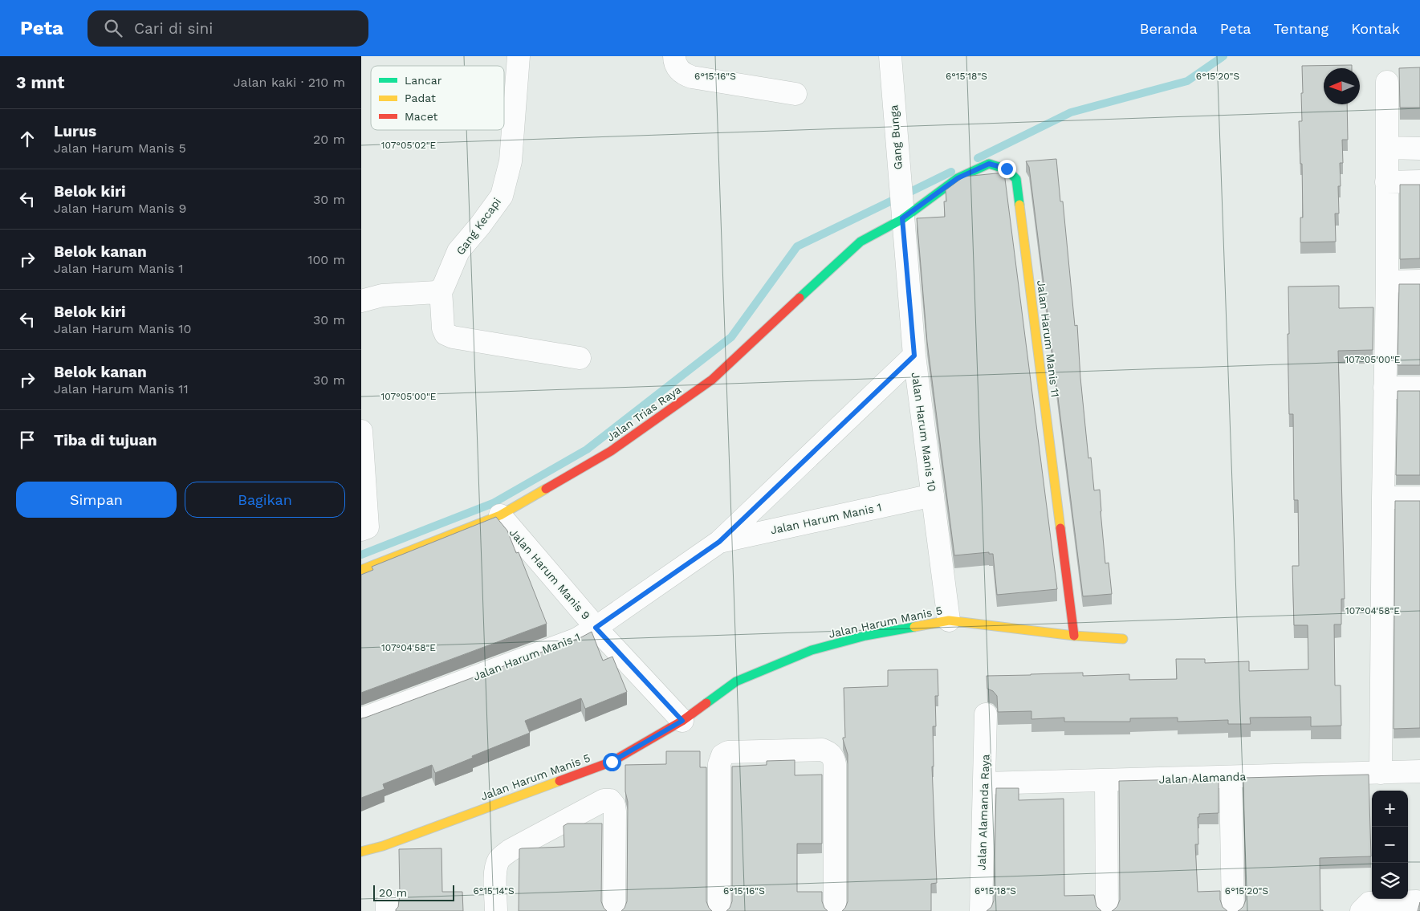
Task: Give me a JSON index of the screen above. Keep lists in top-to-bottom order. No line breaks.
{"streets":{"street":["Gang Bunga","Gang Kecapi","Jalan Harum Manis 11","Jalan Trias Raya","Jalan Harum Manis 10","Jalan Harum Manis 1","Jalan Harum Manis 9","Jalan Harum Manis 5","Jalan Alamanda","Jalan Alamanda Raya"]},"crossings":[["Gang Bunga","Jalan Harum Manis 11"],["Gang Bunga","Jalan Trias Raya"],["Gang Bunga","Jalan Harum Manis 10"],["Jalan Harum Manis 11","Jalan Trias Raya"],["Jalan Harum Manis 11","Jalan Harum Manis 10"],["Jalan Harum Manis 11","Jalan Harum Manis 5"],["Jalan Trias Raya","Jalan Harum Manis 10"],["Jalan Trias Raya","Jalan Harum Manis 9"],["Jalan Harum Manis 10","Jalan Harum Manis 1"],["Jalan Harum Manis 10","Jalan Harum Manis 5"],["Jalan Harum Manis 1","Jalan Harum Manis 9"],["Jalan Harum Manis 9","Jalan Harum Manis 5"],["Jalan Alamanda","Jalan Alamanda Raya"]],"legend":["Lancar","Padat","Macet"],"scale_bar":"20 m","north":"left","page":{"header":"Peta","search":"Cari di sini","nav":["Beranda","Peta","Tentang","Kontak"],"heading":["3 mnt","Jalan kaki · 210 m"],"list":[["Lurus","Jalan Harum Manis 5","20 m"],["Belok kiri","Jalan Harum Manis 9","30 m"],["Belok kanan","Jalan Harum Manis 1","100 m"],["Belok kiri","Jalan Harum Manis 10","30 m"],["Belok kanan","Jalan Harum Manis 11","30 m"],"Tiba di tujuan"],"buttons":["Simpan","Bagikan"],"map_buttons":["+","−"],"scale":"20 m"},"coordinates":["6°15'16\"S","6°15'18\"S","6°15'20\"S","107°05'02\"E","107°05'00\"E","107°04'58\"E","6°15'14\"S"]}
